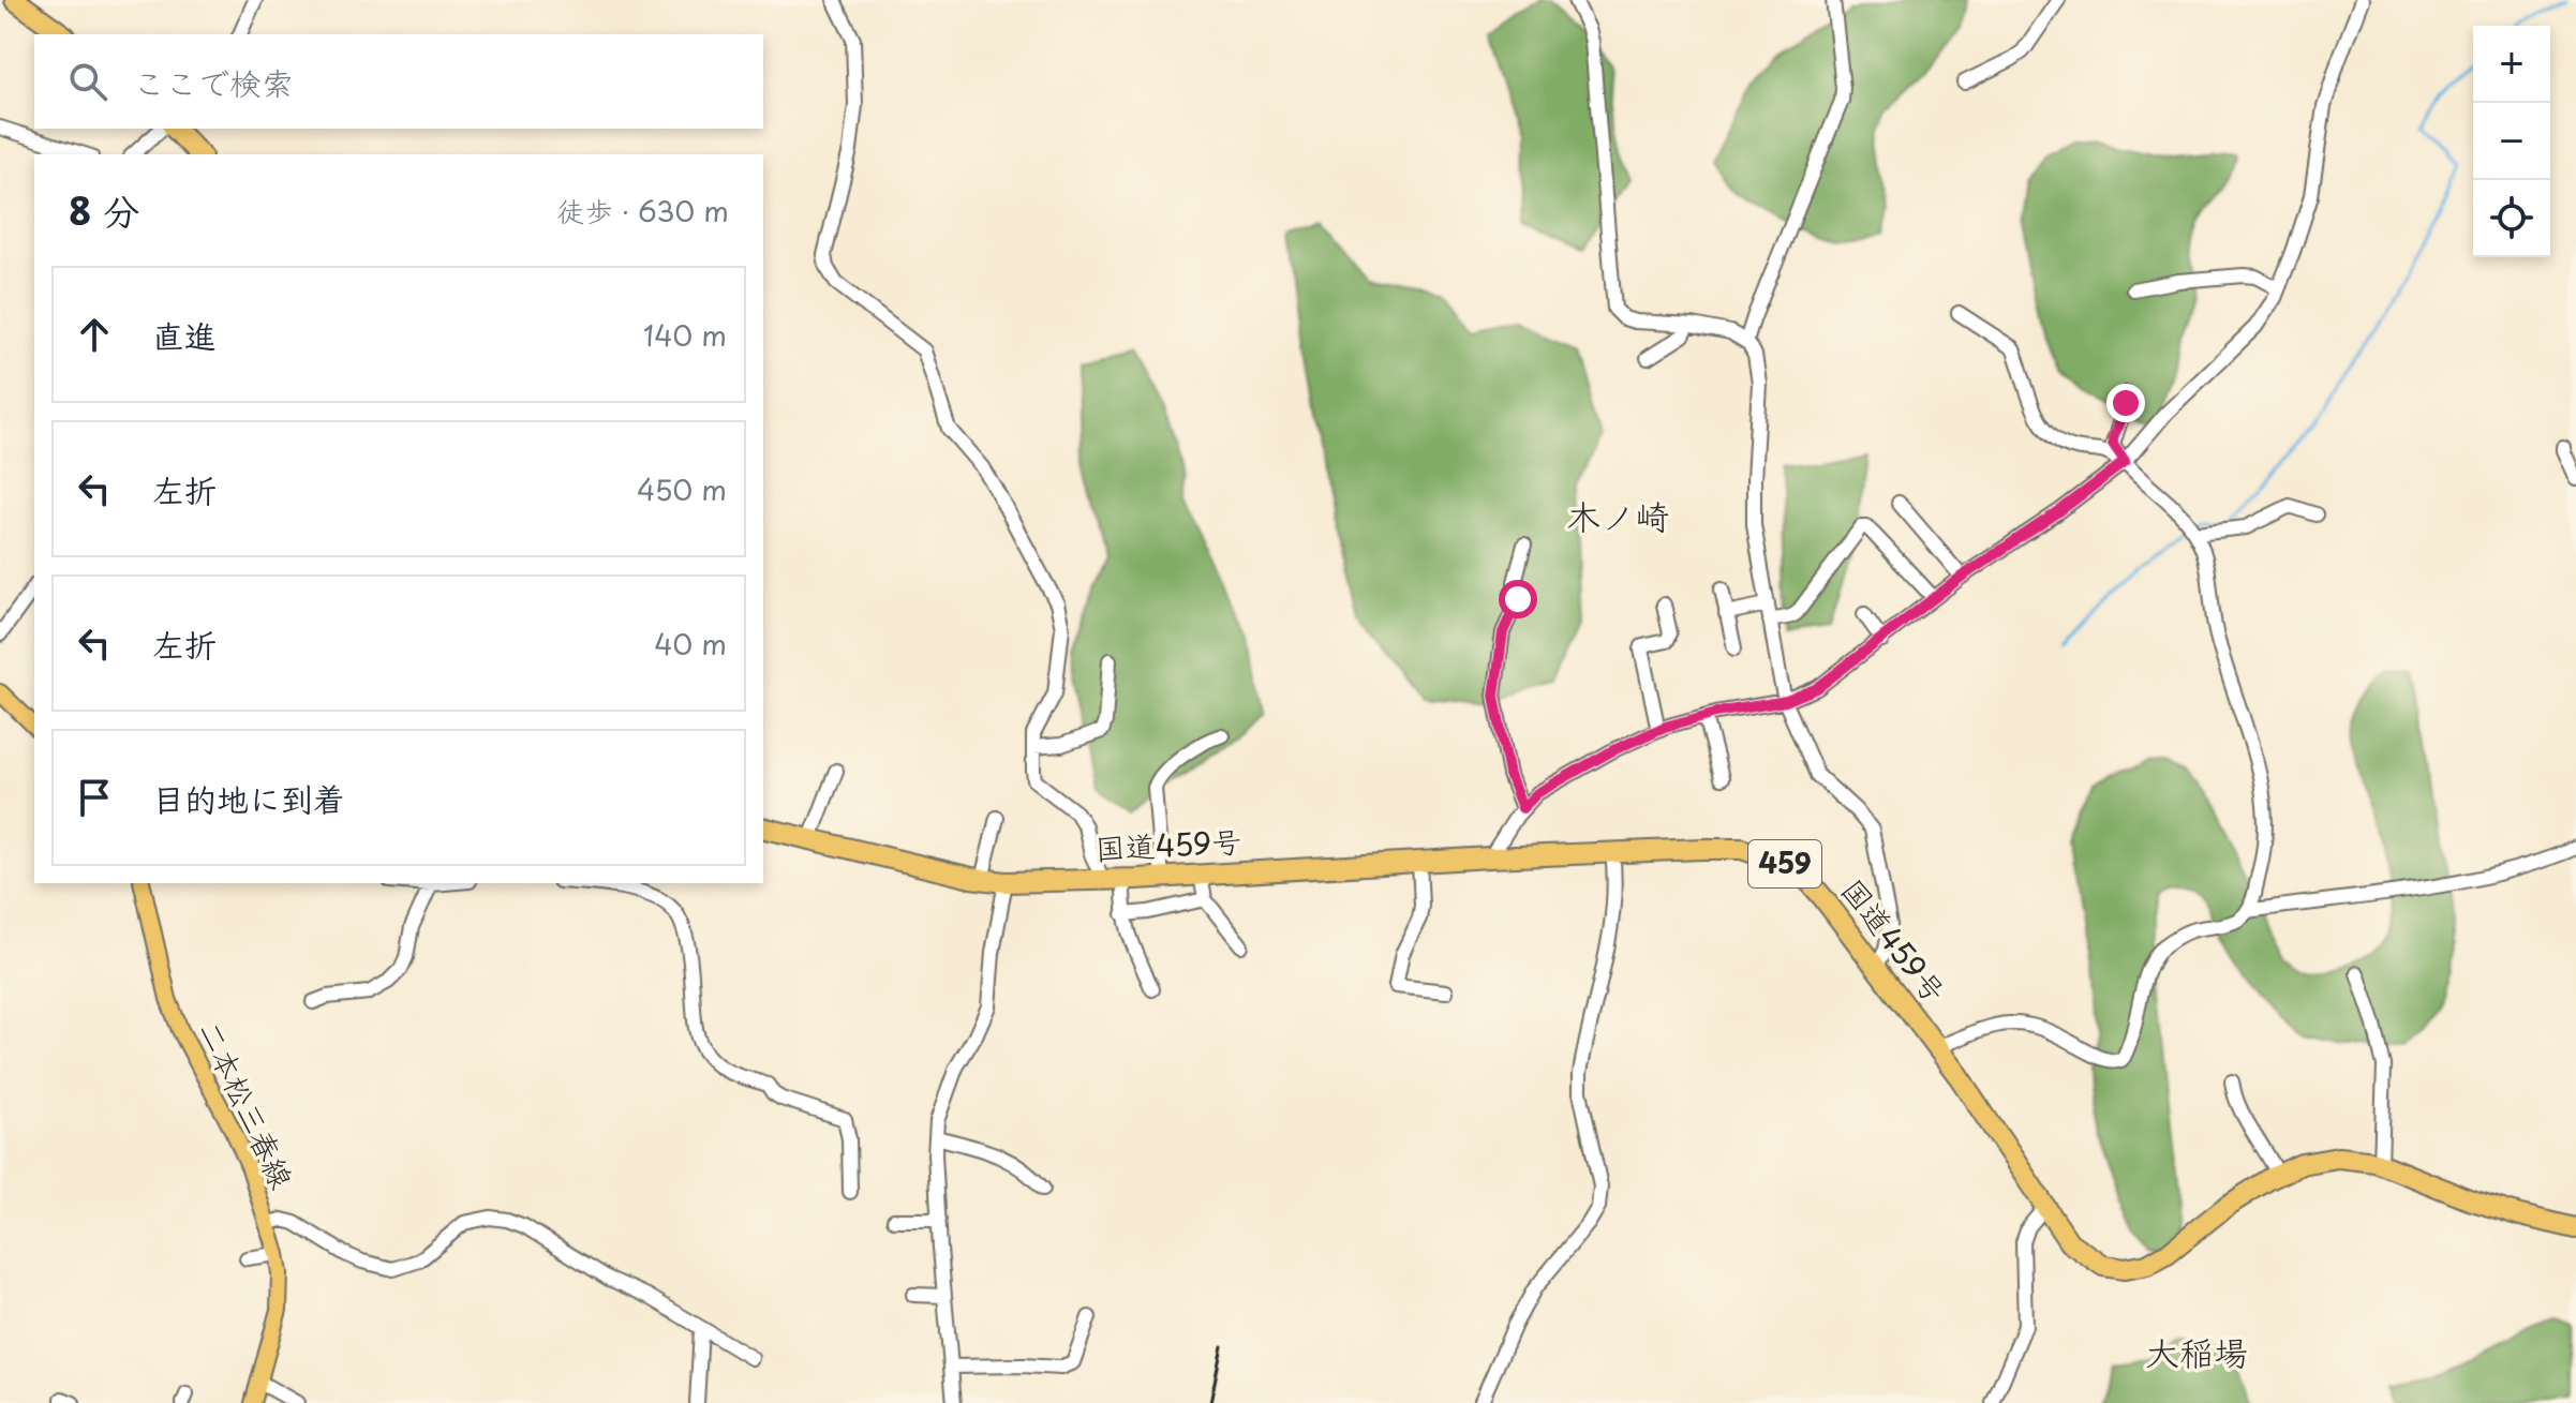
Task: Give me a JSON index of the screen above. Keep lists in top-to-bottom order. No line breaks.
{"streets":{"highway":["国道459号","459"],"main road":["二本松三春線"]},"districts":["木ノ崎","大稲場"],"page":{"map_buttons":["+","−"],"search":"ここで検索","heading":["8 分","徒歩 · 630 m"],"list":[["直進","140 m"],["左折","450 m"],["左折","40 m"],"目的地に到着"]}}
